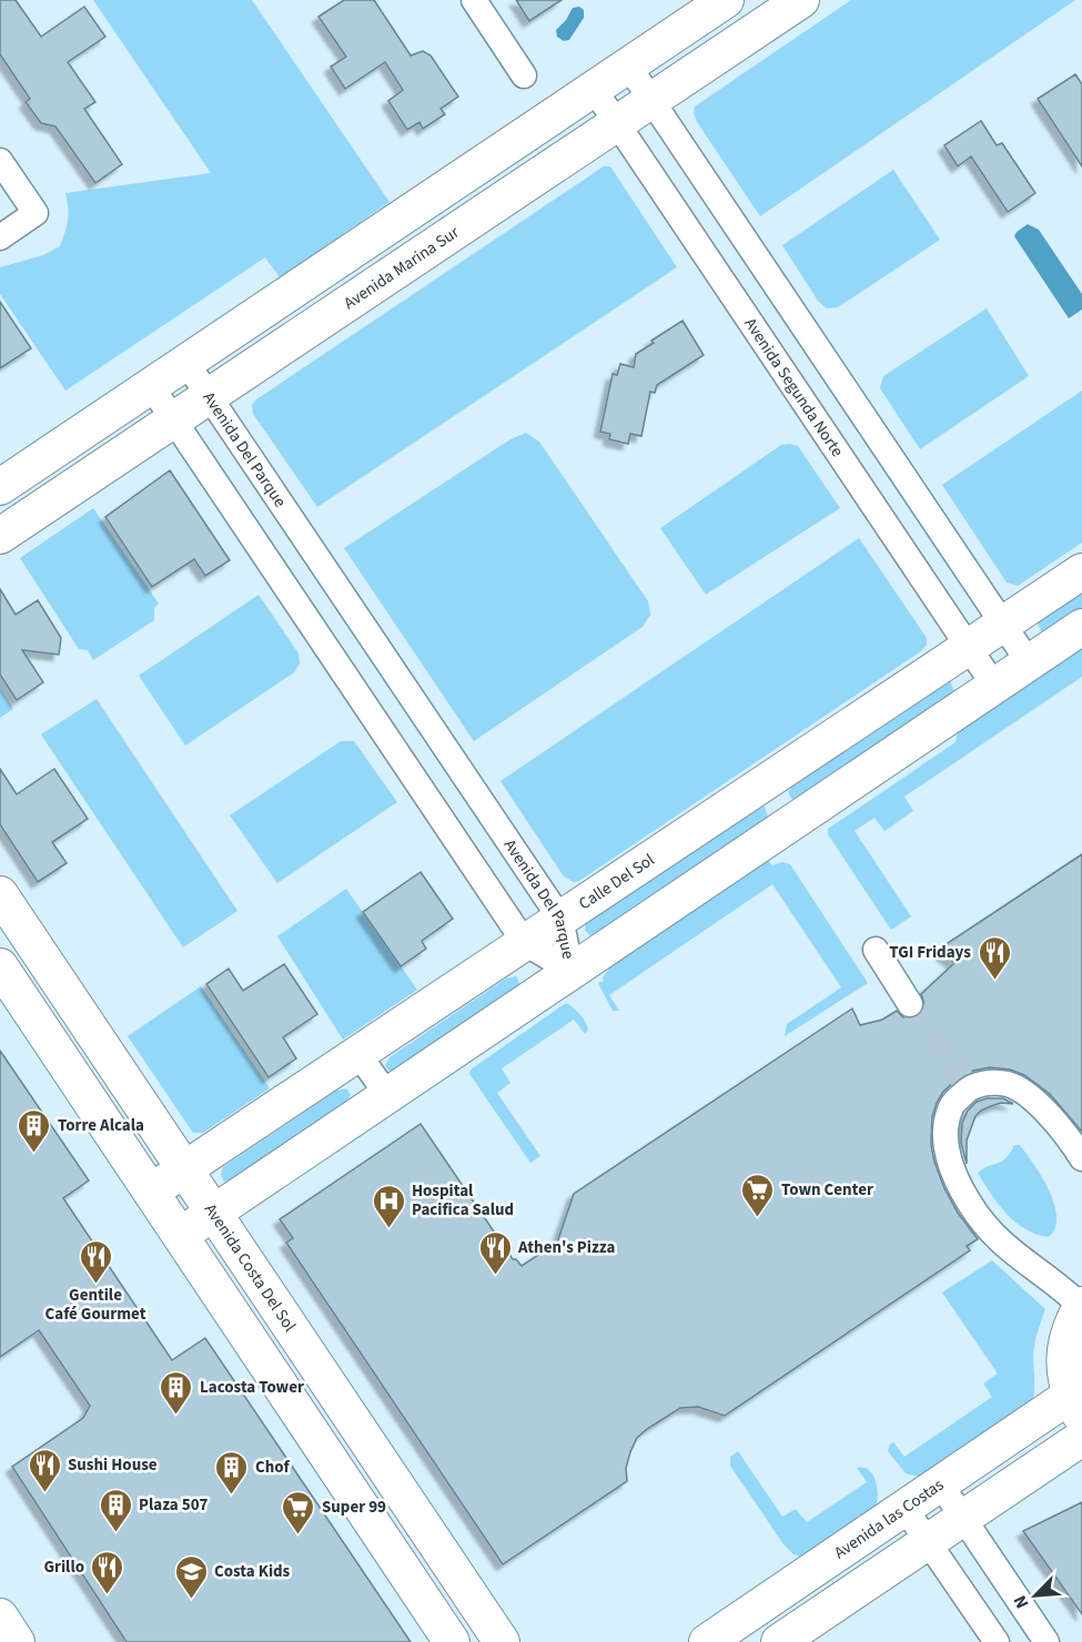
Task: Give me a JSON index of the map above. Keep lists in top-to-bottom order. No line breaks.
{"streets":{"street":["Avenida Marina Sur","Avenida Segunda Norte","Avenida Del Parque","Calle Del Sol","Avenida Costa Del Sol","Avenida las Costas"]},"crossings":[["Avenida Marina Sur","Avenida Segunda Norte"],["Avenida Marina Sur","Avenida Del Parque"],["Avenida Segunda Norte","Calle Del Sol"],["Avenida Del Parque","Calle Del Sol"],["Calle Del Sol","Avenida Costa Del Sol"]],"places":{"restaurant":["TGI Fridays","Athen's Pizza","Gentile Café Gourmet","Sushi House","Grillo"],"building":["Torre Alcala","Lacosta Tower","Chof","Plaza 507"],"supermarket":["Town Center","Super 99"],"hospital":["Hospital Pacifica Salud"],"school or university":["Costa Kids"]},"north":"bottom left"}
